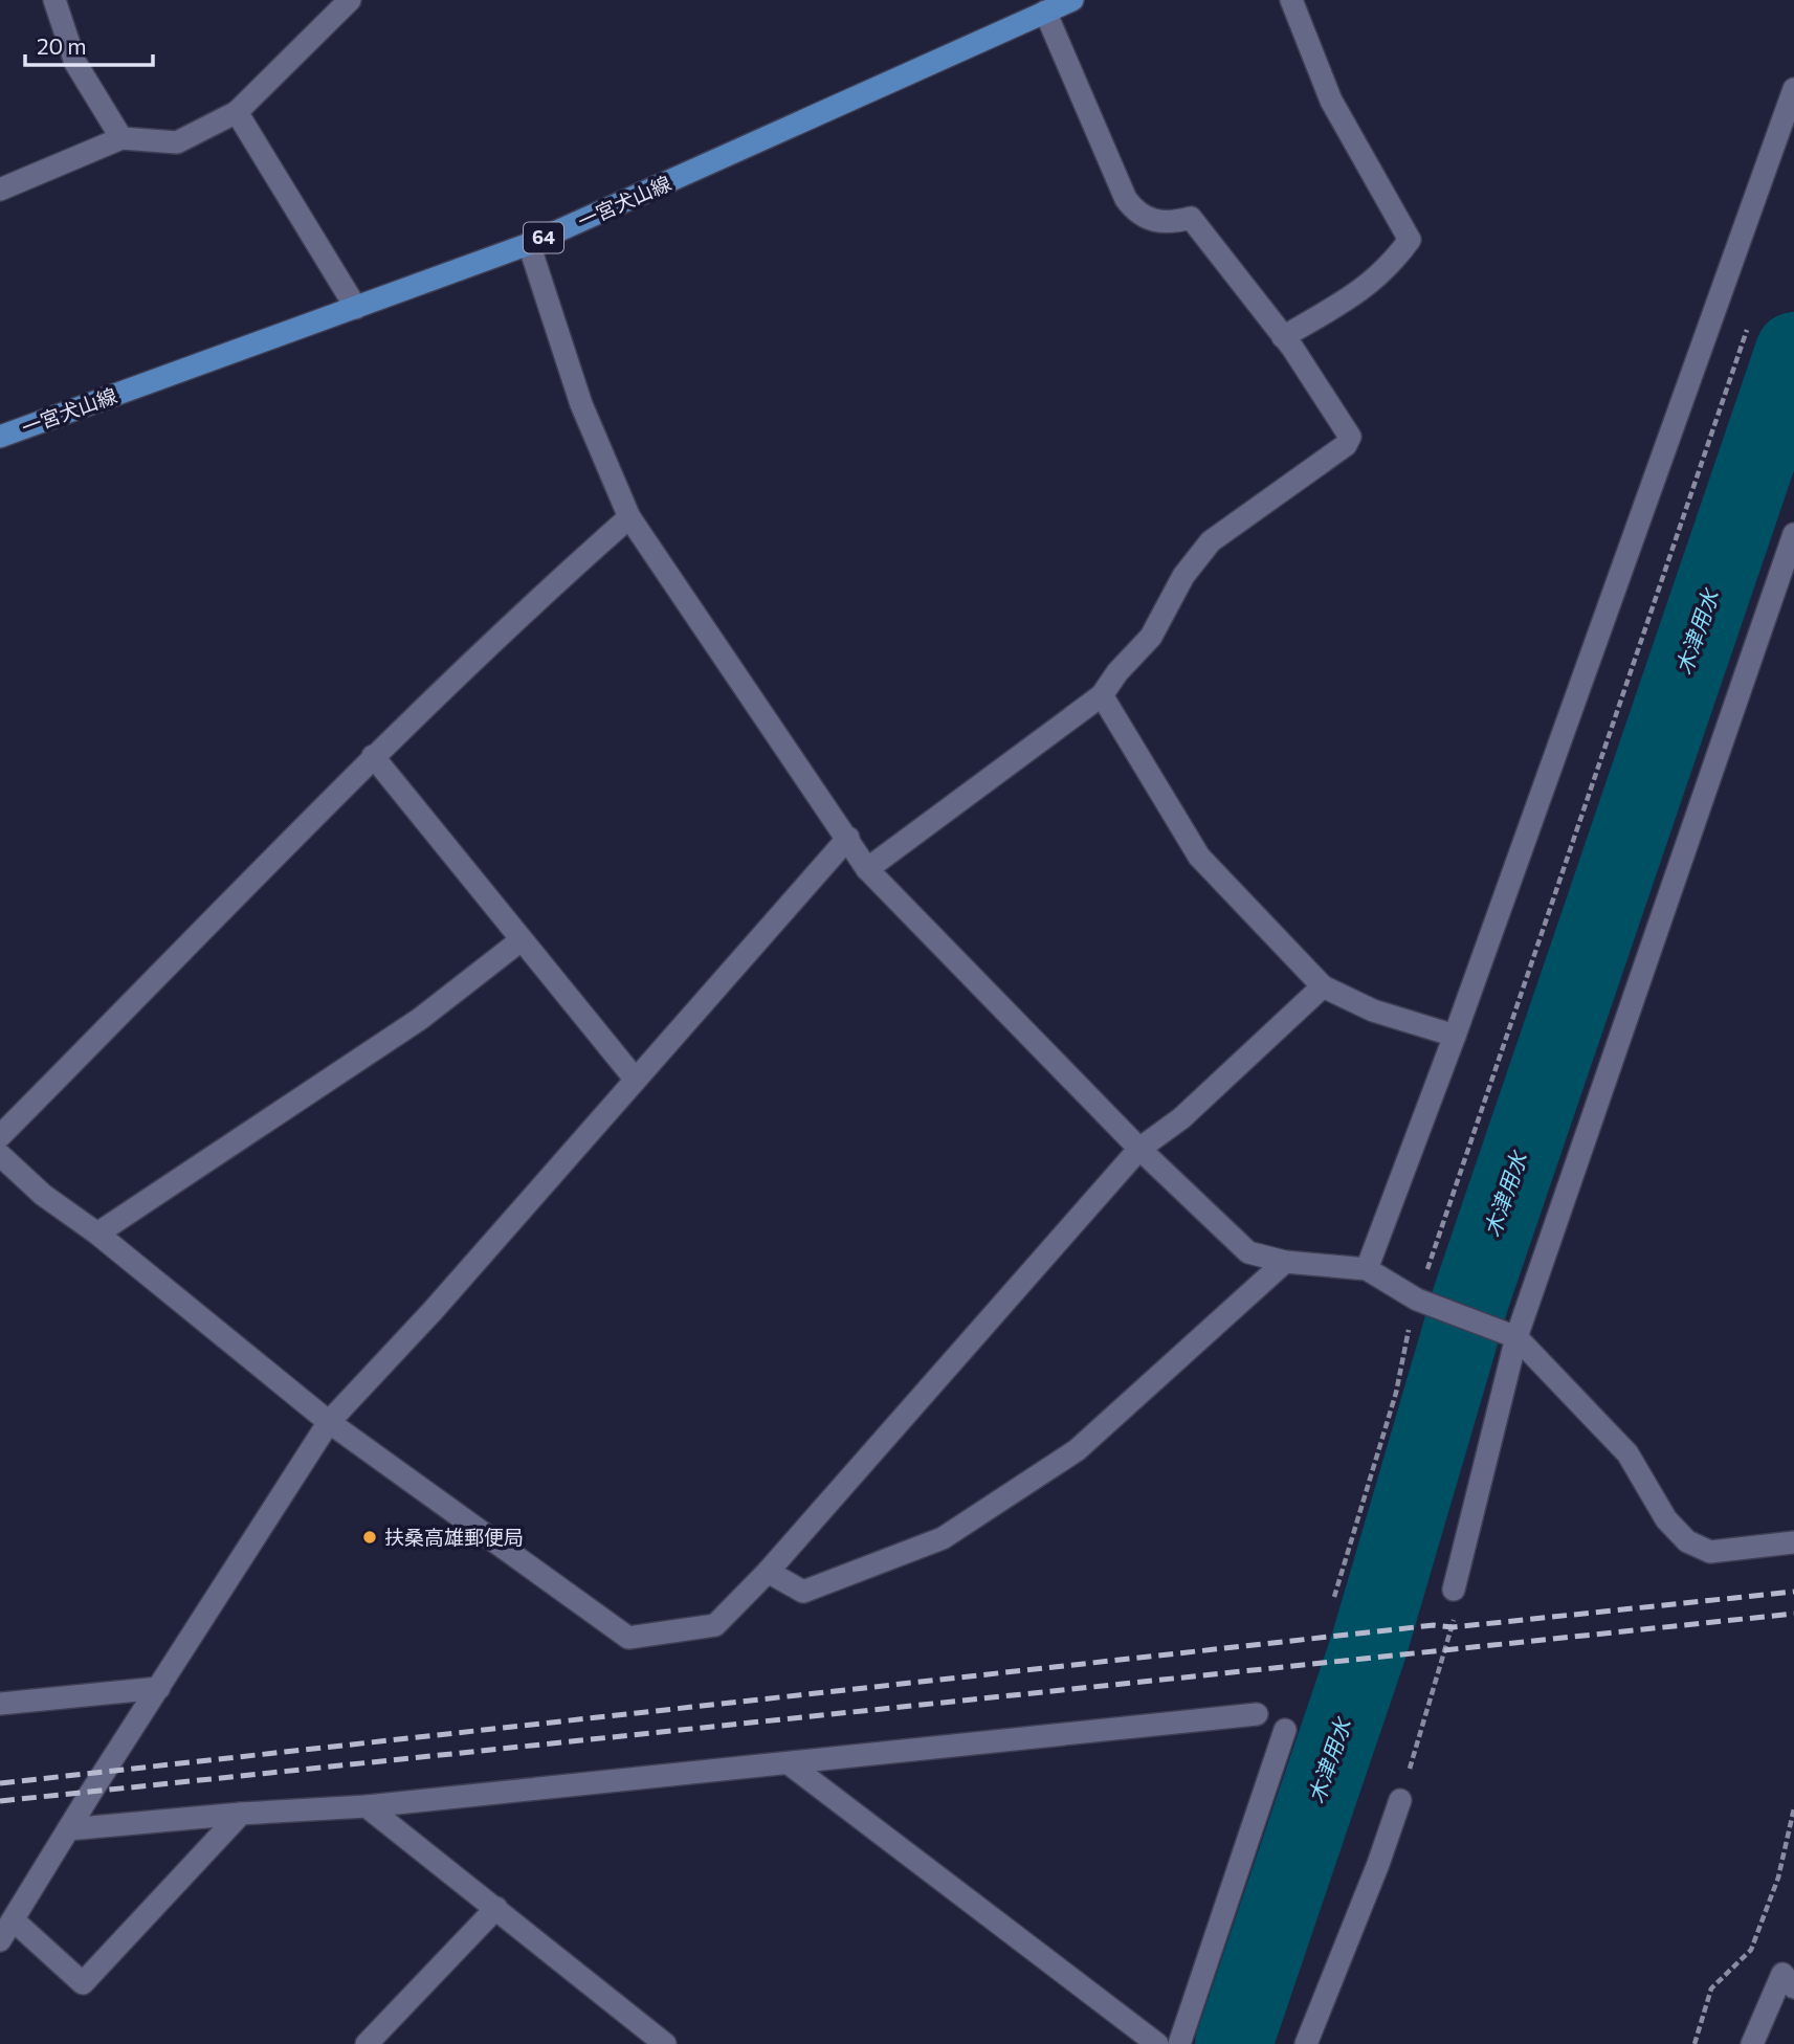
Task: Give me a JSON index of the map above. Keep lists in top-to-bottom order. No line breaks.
{"streets":{"main road":["一宮犬山線","64"]},"water":["木津用水"],"places":["扶桑高雄郵便局"],"scale_bar":"20 m"}
